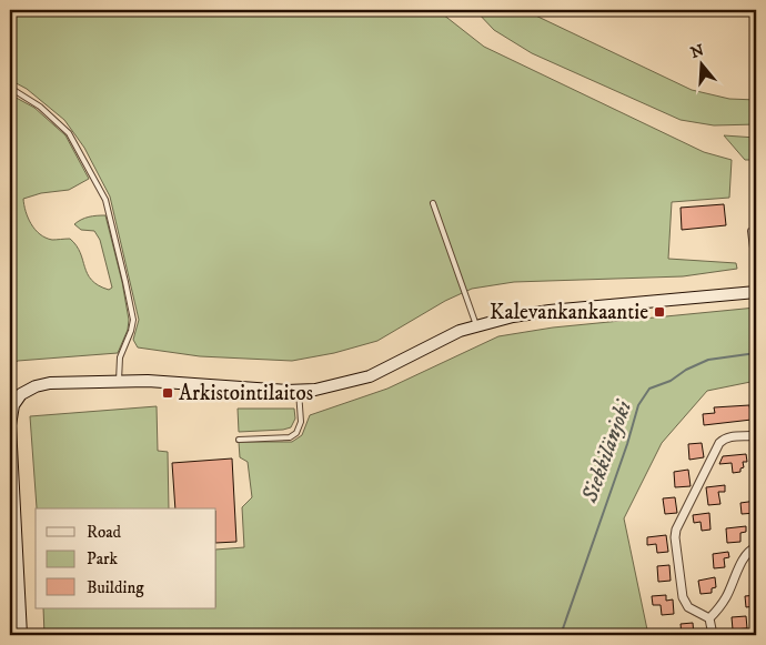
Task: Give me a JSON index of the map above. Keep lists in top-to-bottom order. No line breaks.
{"water":["Siekkilänjoki"],"places":{"transit":["Kalevankankaantie","Arkistointilaitos"]},"legend":["Road","Park","Building"],"north":"top"}
